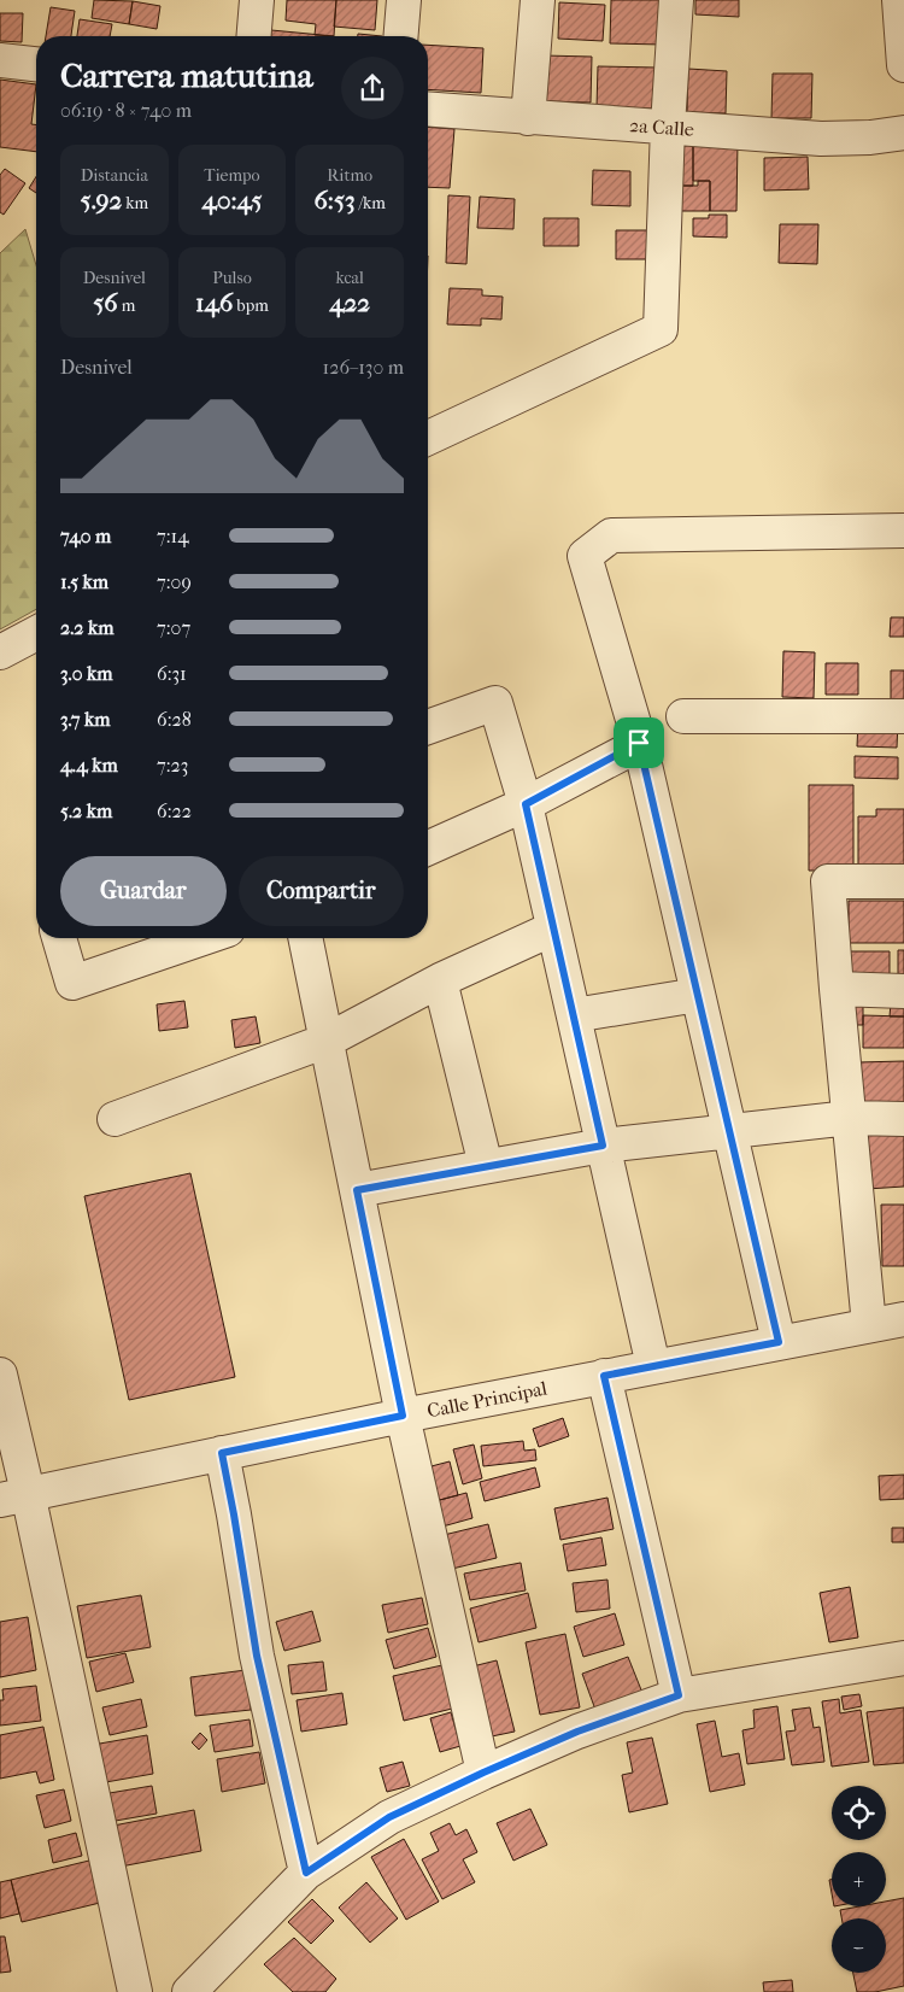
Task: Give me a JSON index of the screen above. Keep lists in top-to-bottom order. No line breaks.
{"streets":{"street":["2a Calle","Calle Principal"]},"page":{"heading":["Carrera matutina","06:19 · 8 × 740 m"],"stats":[["Distancia","5.92 km"],["Tiempo","40:45"],["Ritmo","6:53 /km"],["Desnivel","56 m"],["Pulso","146 bpm"],["kcal","422"]],"chart":["Desnivel","126–130 m"],"list":[{"name":"740 m","note":"7:14"},{"name":"1.5 km","note":"7:09"},{"name":"2.2 km","note":"7:07"},{"name":"3.0 km","note":"6:31"},{"name":"3.7 km","note":"6:28"},{"name":"4.4 km","note":"7:23"},{"name":"5.2 km","note":"6:22"}],"buttons":["Guardar","Compartir"],"map_buttons":["+","−"]}}
